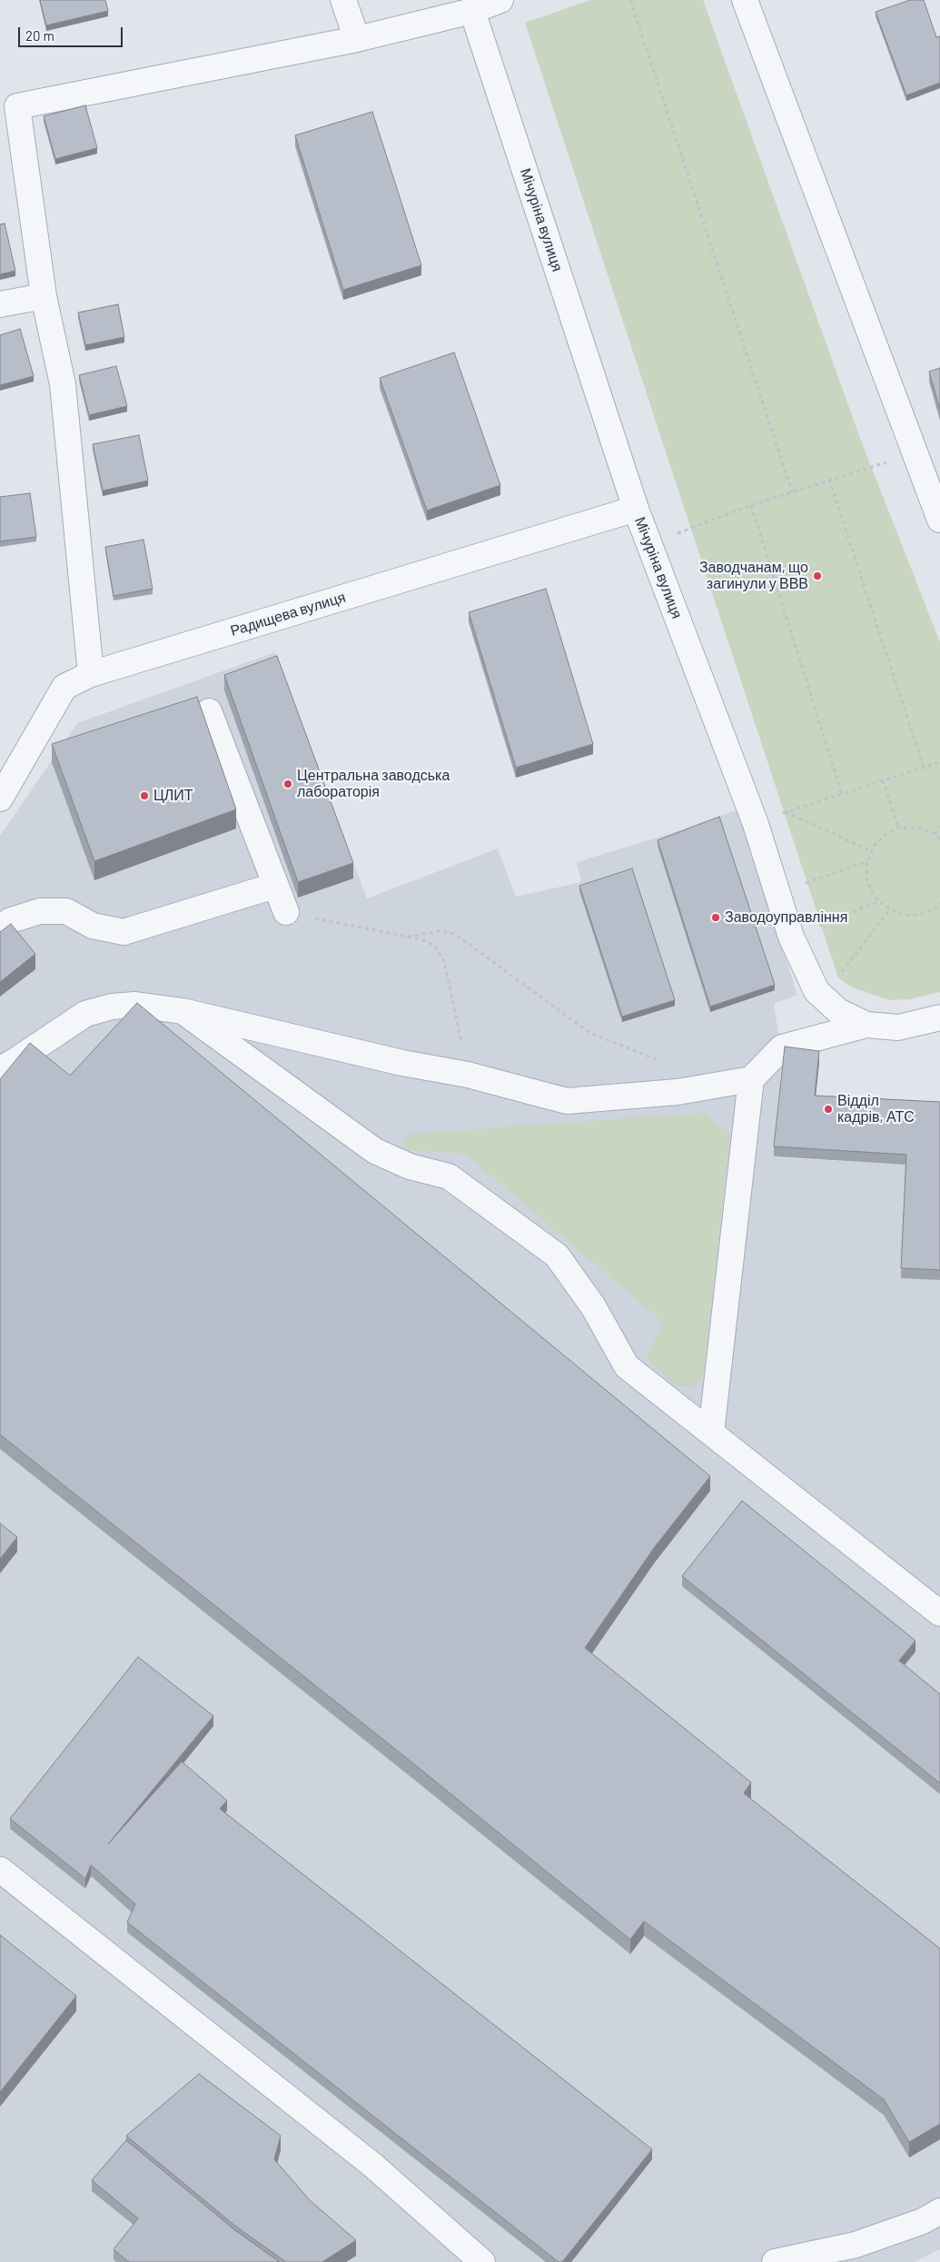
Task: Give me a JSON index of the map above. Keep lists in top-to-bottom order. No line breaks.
{"streets":{"street":["Мічуріна вулиця","Радищева вулиця"]},"crossings":[["Мічуріна вулиця","Радищева вулиця"]],"places":["Заводчанам, що загинули у ВВВ","Центральна заводська лабораторія","ЦЛИТ","Заводоуправління","Відділ кадрів, АТС"],"scale_bar":"20 m"}
